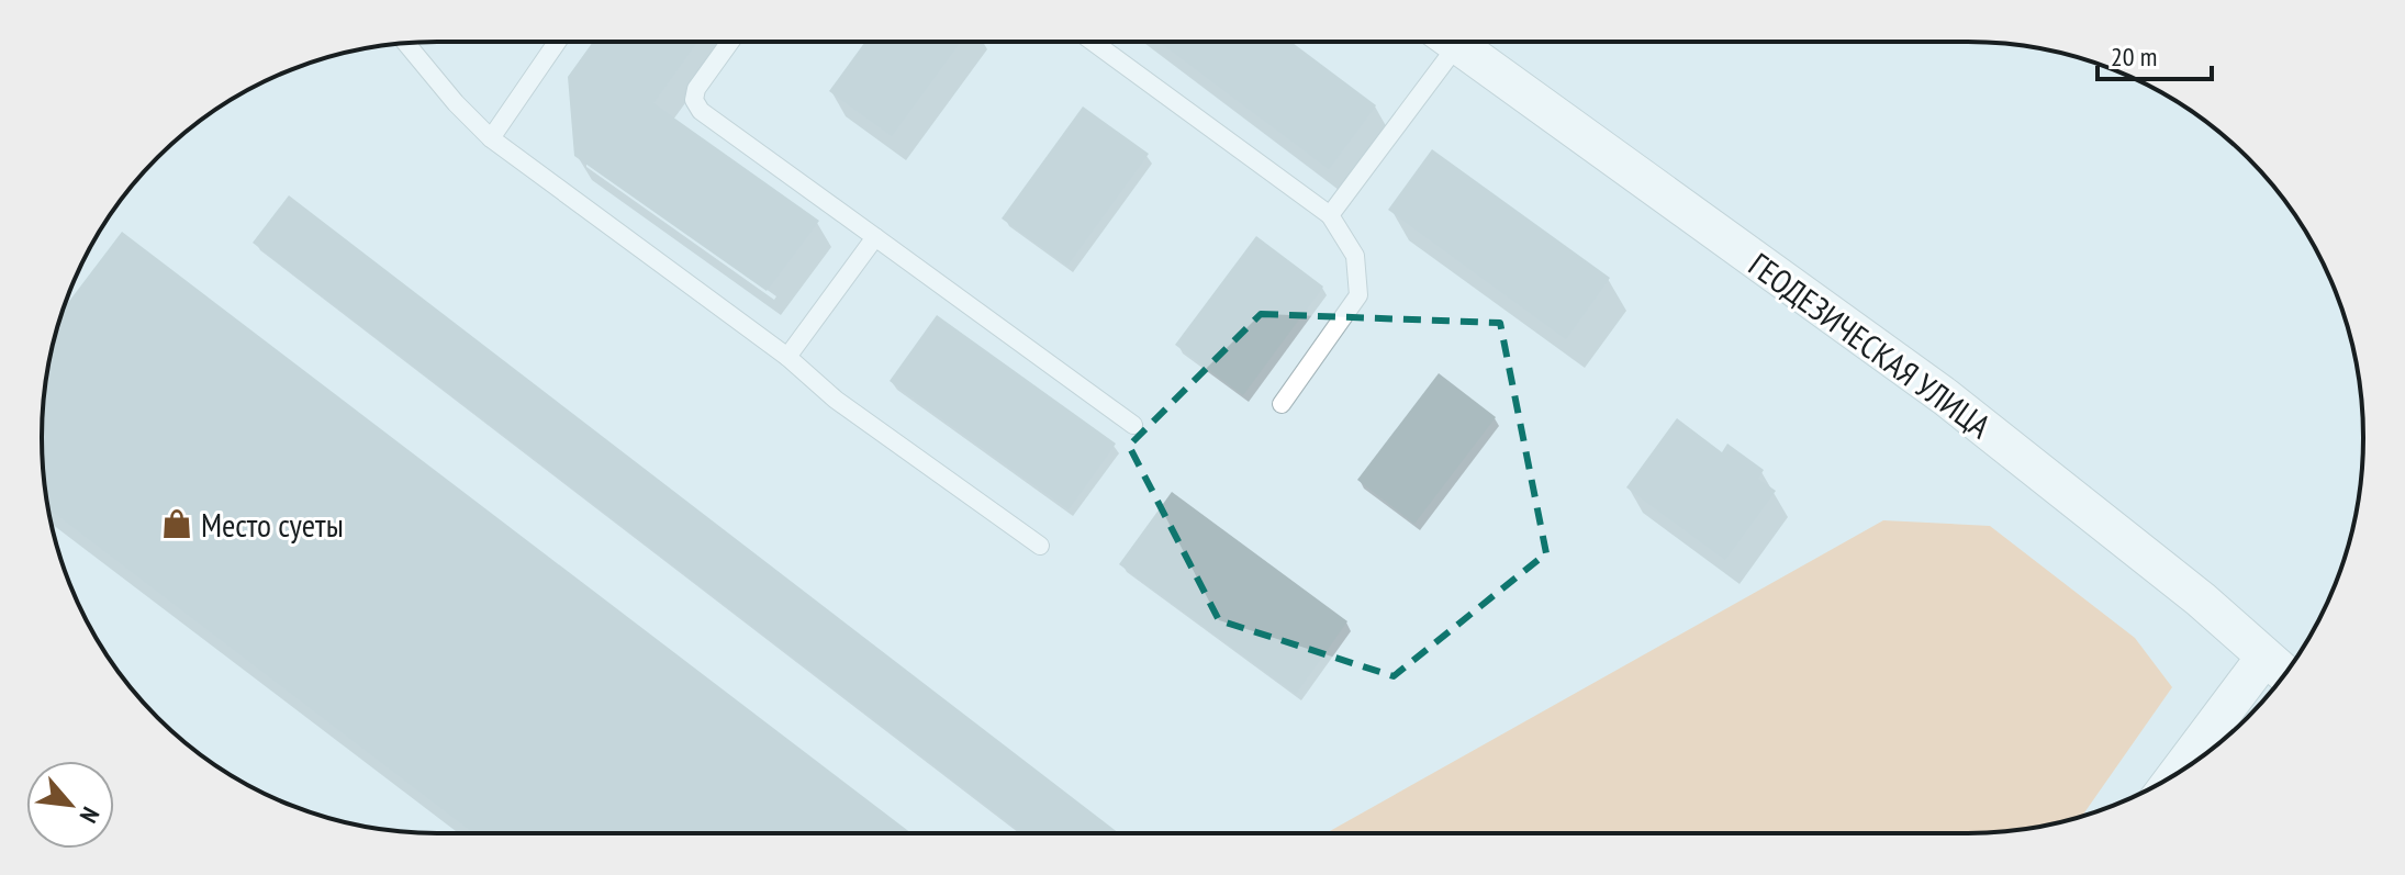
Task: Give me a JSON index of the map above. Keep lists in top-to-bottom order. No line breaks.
{"streets":{"street":["ГЕОДЕЗИЧЕСКАЯ УЛИЦА"]},"places":{"shop":["Место суеты"]},"scale_bar":"20 m","north":"bottom right"}
